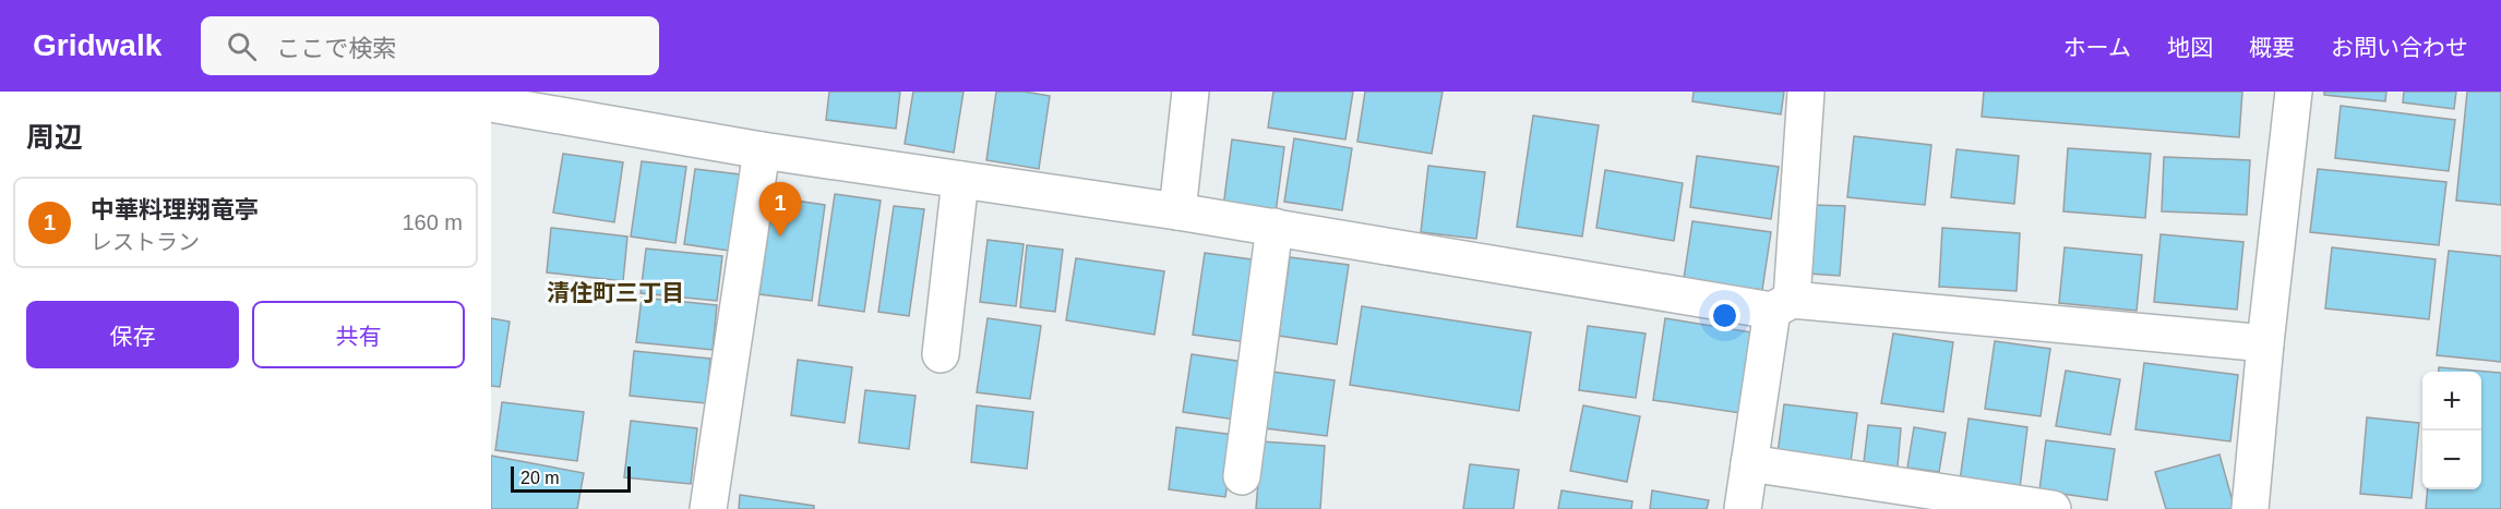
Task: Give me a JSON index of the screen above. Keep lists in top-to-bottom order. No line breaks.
{"districts":["清住町三丁目"],"scale_bar":"20 m","page":{"header":"Gridwalk","search":"ここで検索","nav":["ホーム","地図","概要","お問い合わせ"],"heading":"周辺","list":[{"mark":"1","name":"中華料理翔竜亭","note":"レストラン","value":"160 m"}],"pins":"1","buttons":["保存","共有"],"map_buttons":["+","−"],"scale":"20 m"}}
